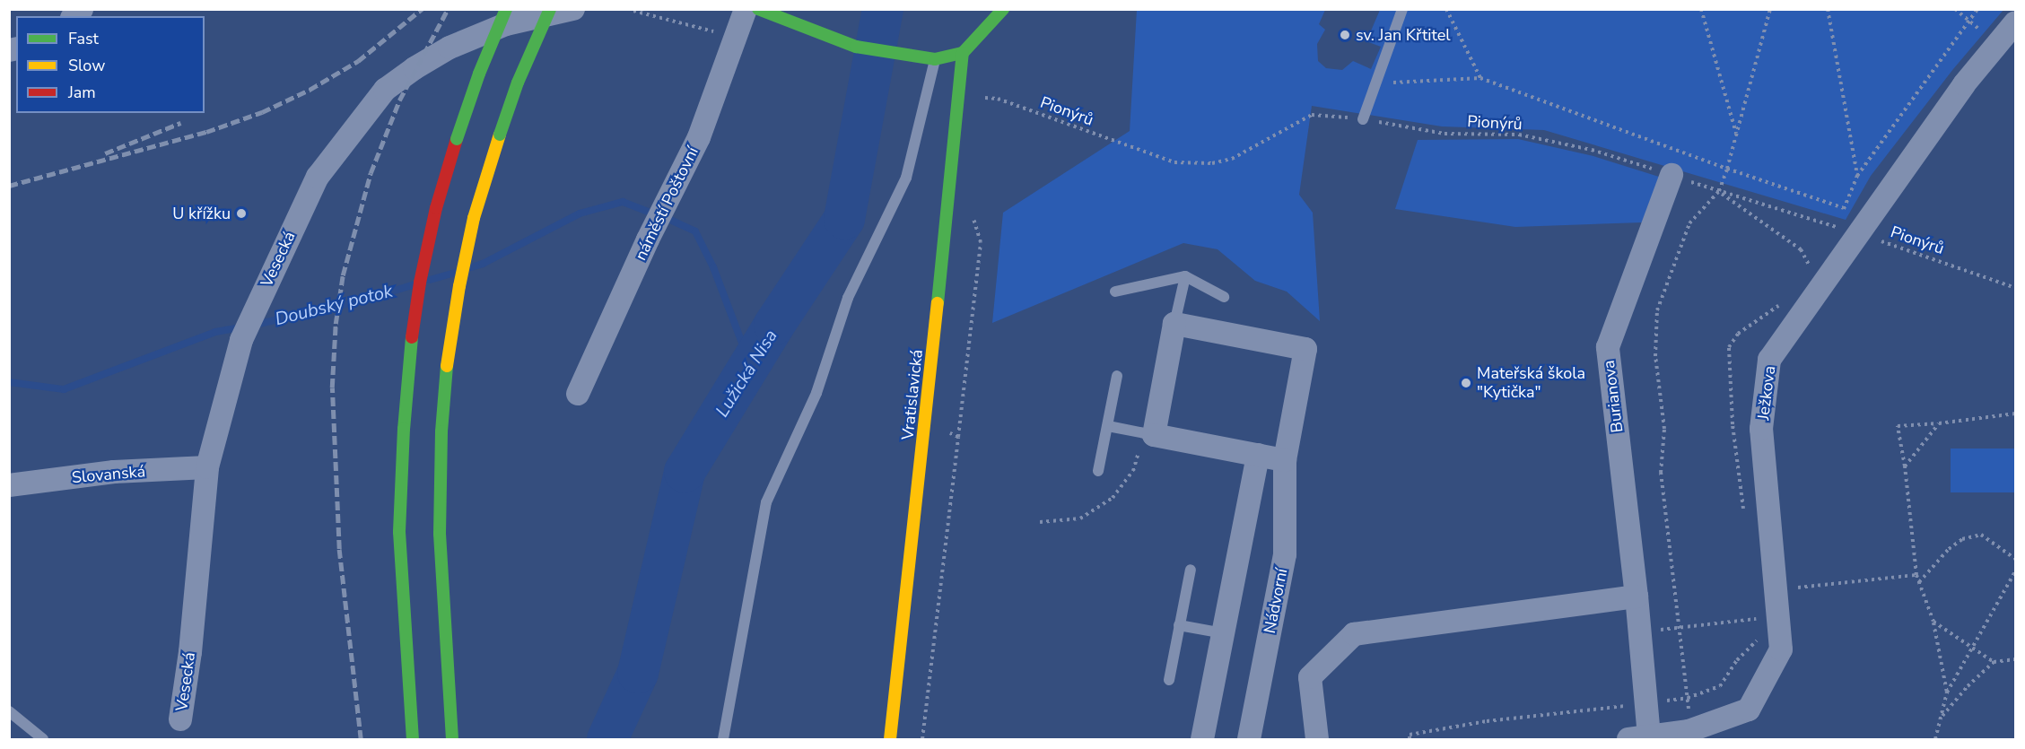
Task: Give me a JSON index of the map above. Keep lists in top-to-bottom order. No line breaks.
{"streets":{"main road":["Vratislavická"],"street":["náměstí Poštovní","Vesecká","Ježkova","Burianova","Slovanská","Nádvorní"],"path":["Pionýrů"]},"crossings":[["Pionýrů","Ježkova"],["Pionýrů","Burianova"],["Vesecká","Slovanská"],["Ježkova","Burianova"]],"water":["Doubský potok","Lužická Nisa"],"places":["sv. Jan Křtitel","U křížku","Mateřská škola \"Kytička\""],"legend":["Fast","Slow","Jam"]}
